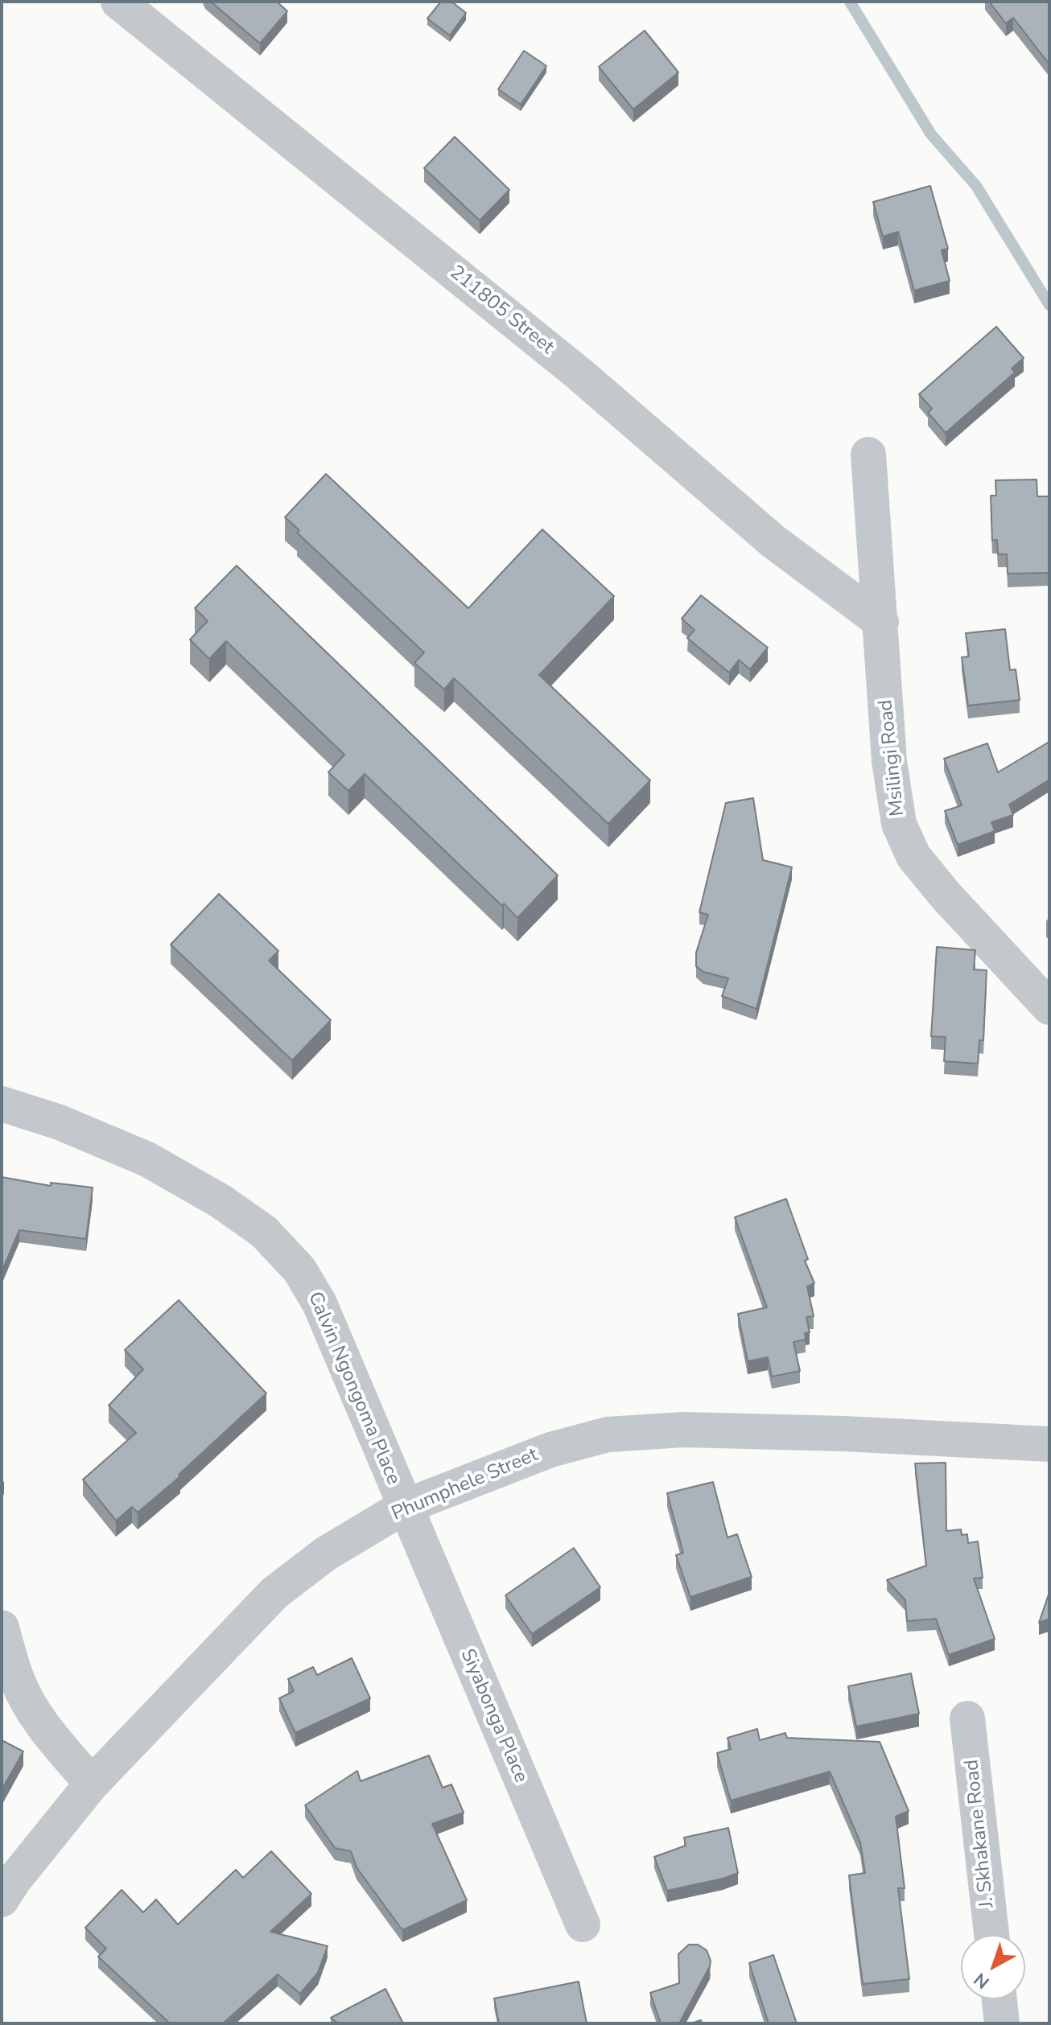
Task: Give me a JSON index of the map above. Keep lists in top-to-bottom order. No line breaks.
{"streets":{"street":["211805 Street","Msilingi Road","Calvin Ngongoma Place","Phumphele Street","Siyabonga Place","J. Skhakane Road"]},"crossings":[["211805 Street","Msilingi Road"],["Calvin Ngongoma Place","Phumphele Street"],["Calvin Ngongoma Place","Siyabonga Place"],["Phumphele Street","Siyabonga Place"]],"north":"bottom left"}
